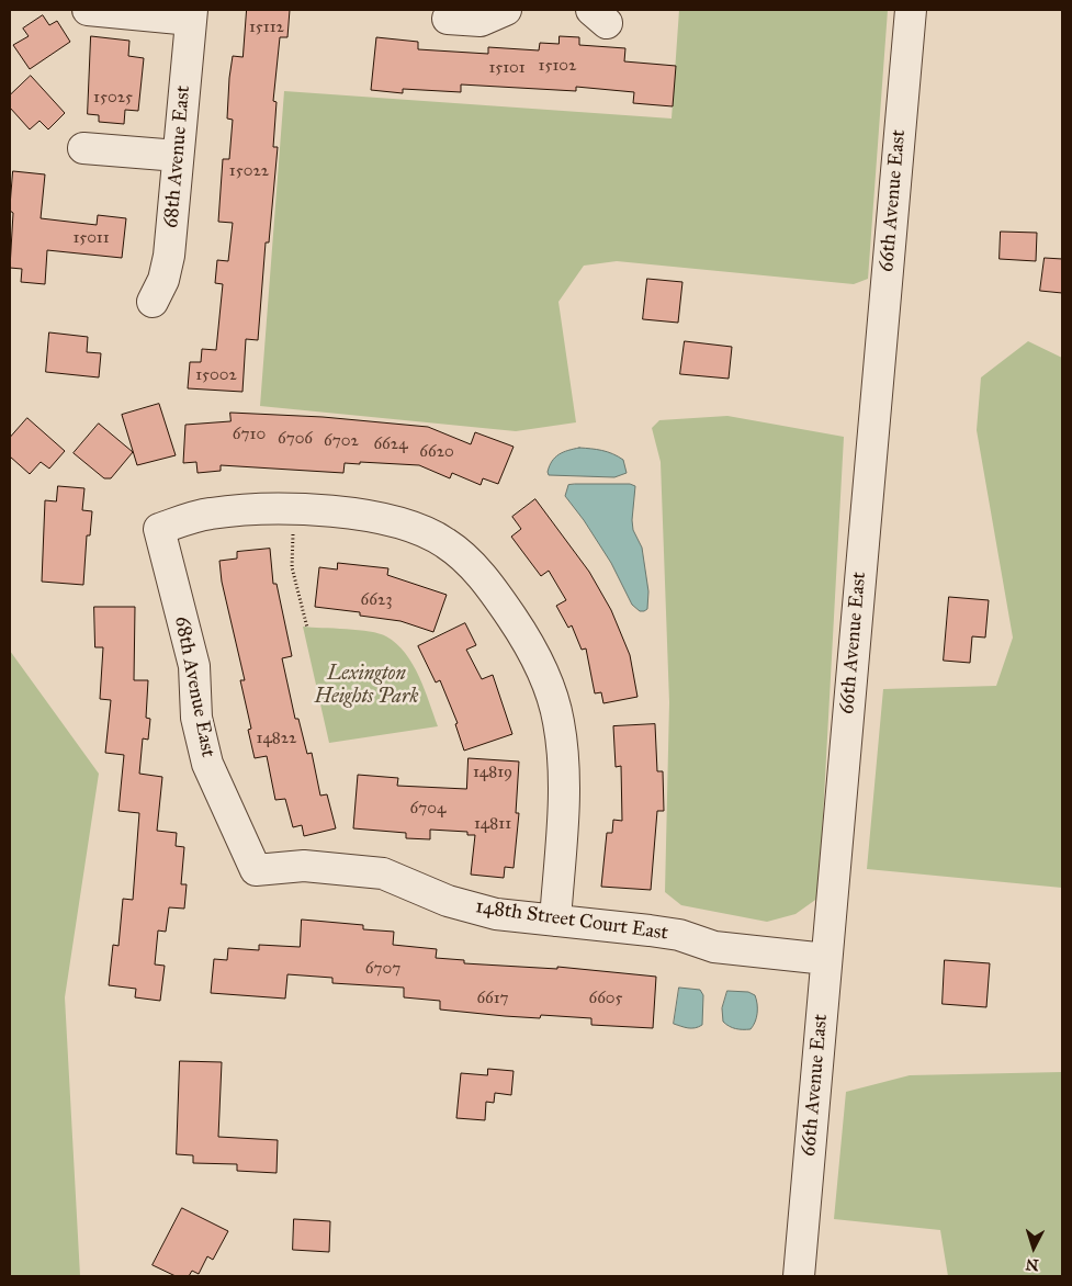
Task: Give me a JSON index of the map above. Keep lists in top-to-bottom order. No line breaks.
{"streets":{"street":["68th Avenue East","66th Avenue East","148th Street Court East"]},"crossings":[["68th Avenue East","148th Street Court East"],["66th Avenue East","148th Street Court East"]],"parks":["Lexington Heights Park"],"house_numbers":["15112","15102","15101","15025","15022","15011","15002","6710","6706","6702","6624","6620","6623","14822","14819","6704","14811","6707","6617","6605"],"north":"bottom"}
